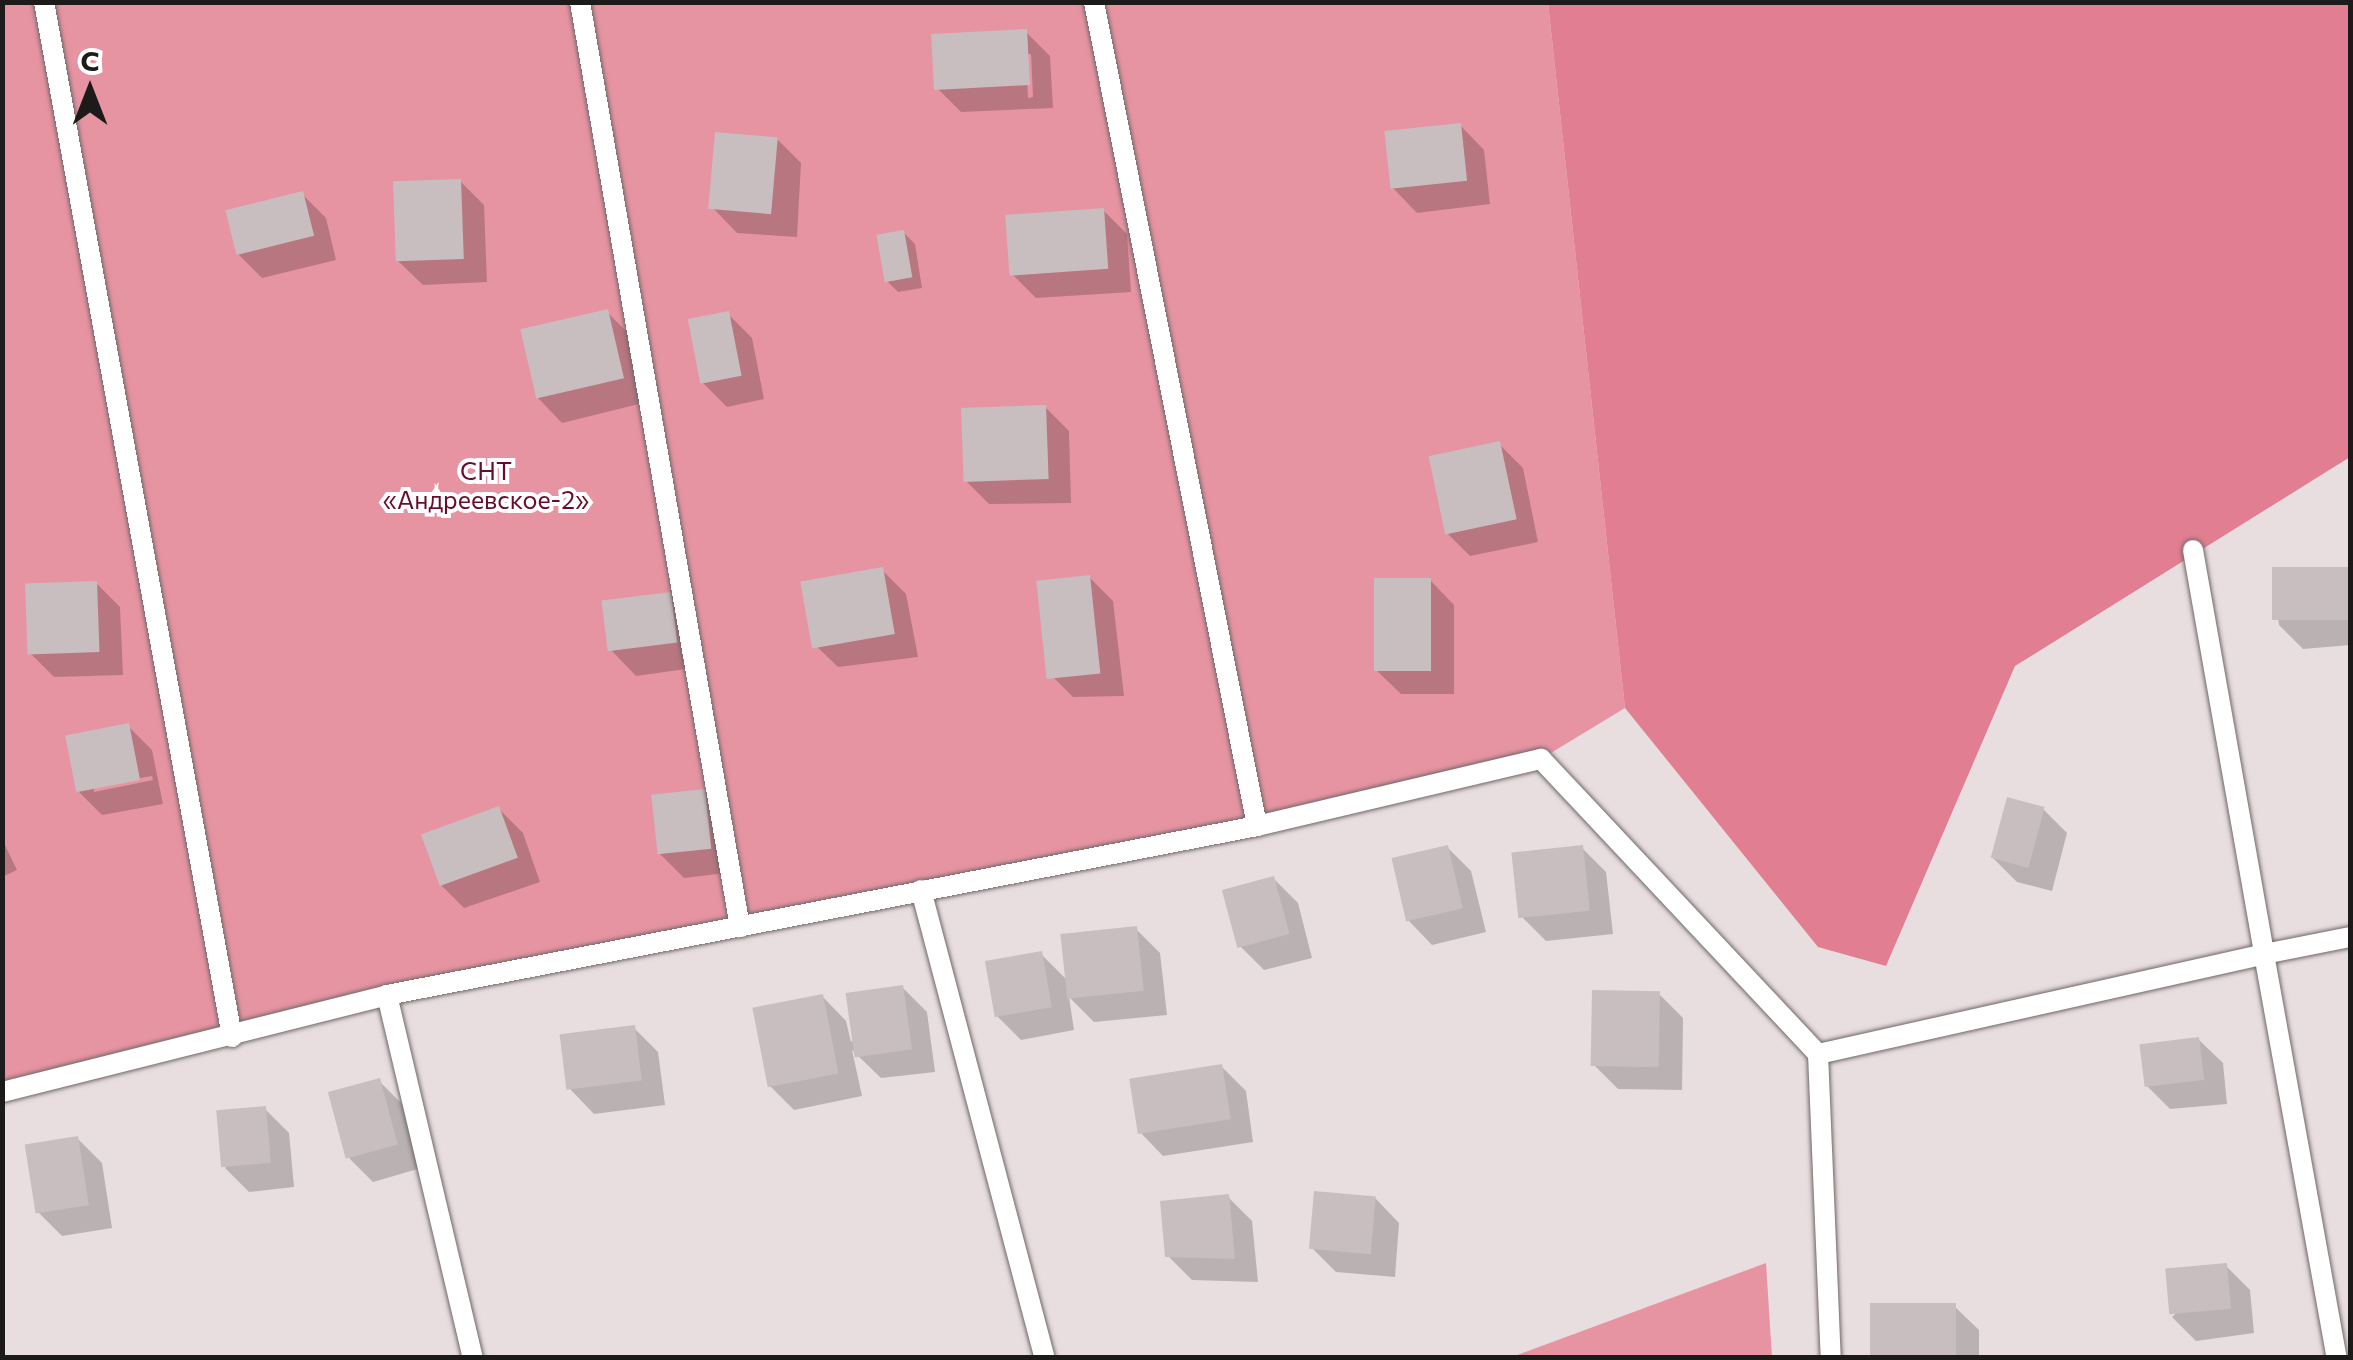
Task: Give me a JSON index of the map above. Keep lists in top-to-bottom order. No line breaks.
{"parks":["СНТ «Андреевское-2»"],"north":"top"}
